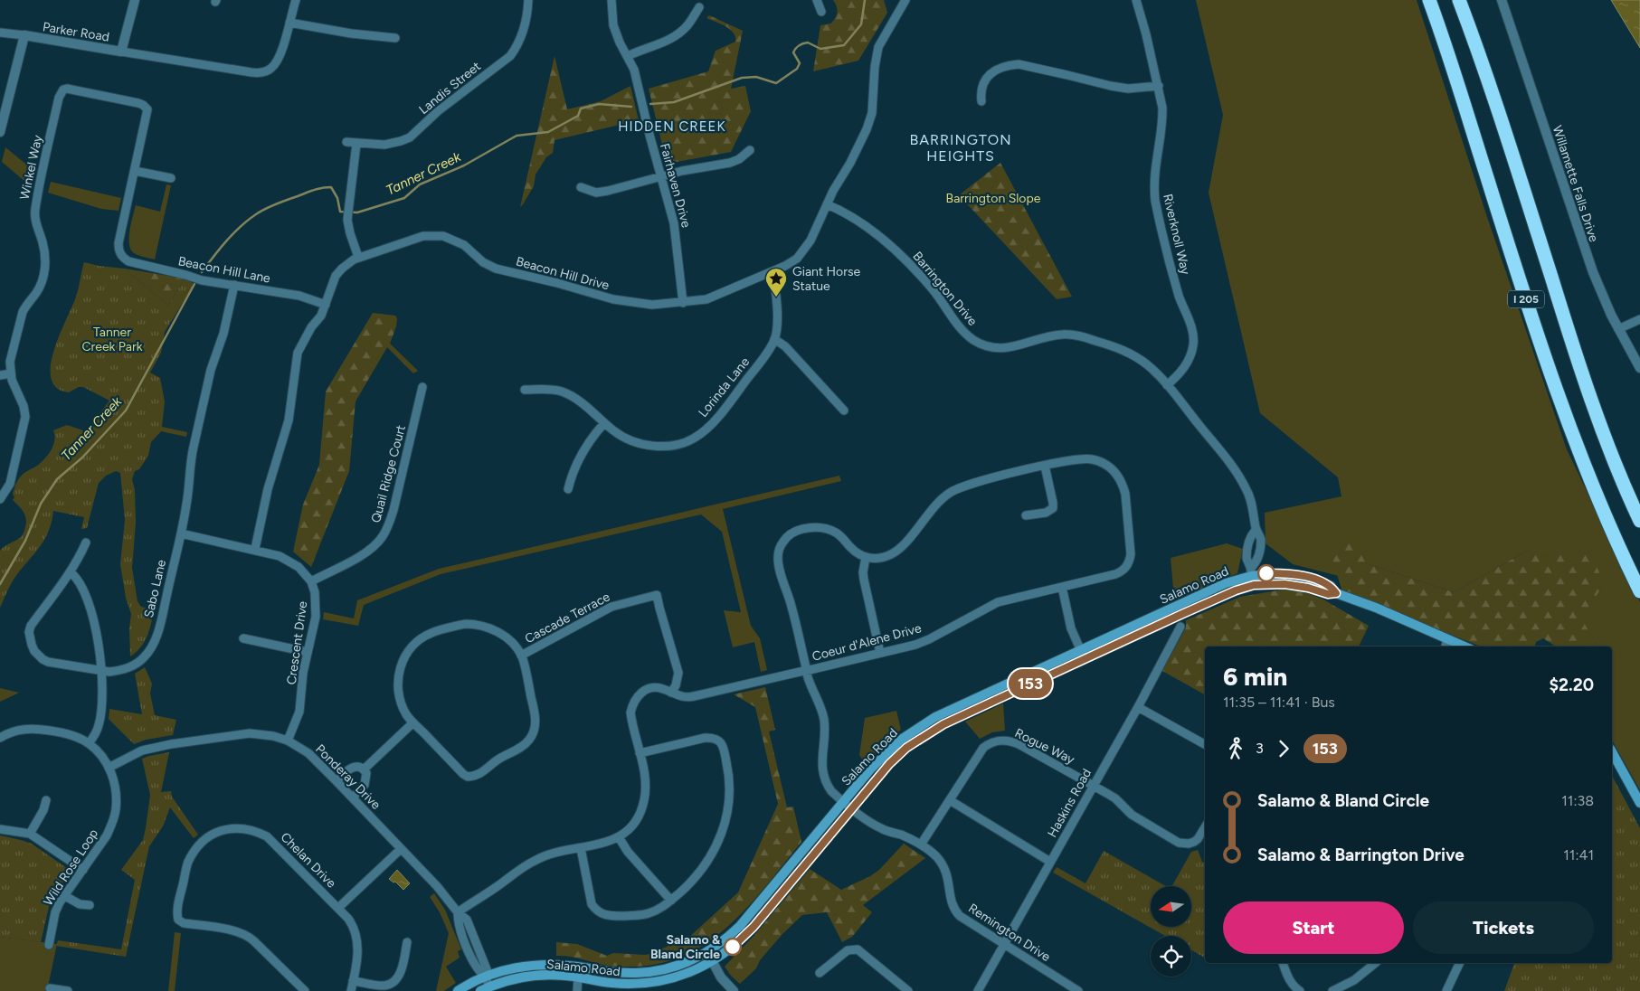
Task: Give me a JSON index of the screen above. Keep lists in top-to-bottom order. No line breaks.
{"streets":{"highway":["I 205"],"main road":["Salamo Road"],"street":["Parker Road","Landis Street","Winkel Way","Willamette Falls Drive","Fairhaven Drive","Riverknoll Way","Beacon Hill Lane","Beacon Hill Drive","Barrington Drive","Lorinda Lane","Quail Ridge Court","Sabo Lane","Cascade Terrace","Coeur d'Alene Drive","Crescent Drive","Rogue Way","Ponderay Drive","Haskins Road","Chelan Drive","Wild Rose Loop","Remington Drive"]},"crossings":[["Winkel Way","Beacon Hill Lane"],["Fairhaven Drive","Beacon Hill Drive"],["Riverknoll Way","Barrington Drive"],["Beacon Hill Lane","Beacon Hill Drive"],["Beacon Hill Lane","Sabo Lane"],["Beacon Hill Drive","Barrington Drive"],["Beacon Hill Drive","Crescent Drive"],["Barrington Drive","Salamo Road"],["Quail Ridge Court","Crescent Drive"],["Salamo Road","Ponderay Drive"],["Salamo Road","Remington Drive"],["Sabo Lane","Crescent Drive"],["Cascade Terrace","Coeur d'Alene Drive"],["Coeur d'Alene Drive","Ponderay Drive"],["Coeur d'Alene Drive","Remington Drive"],["Crescent Drive","Ponderay Drive"],["Rogue Way","Haskins Road"],["Rogue Way","Remington Drive"],["Ponderay Drive","Wild Rose Loop"],["Haskins Road","Remington Drive"]],"districts":["HIDDEN CREEK","BARRINGTON HEIGHTS"],"water":["Tanner Creek"],"parks":["Barrington Slope","Tanner Creek Park"],"places":{"place":["Giant Horse Statue"],"other":["Salamo & Bland Circle"]},"lines":["bus line 153"],"north":"left","page":{"on_map":"153","heading":["6 min","11:35 – 11:41 · Bus","$2.20"],"legs":["3","153"],"list":[{"name":"Salamo & Bland Circle","value":"11:38"},{"name":"Salamo & Barrington Drive","value":"11:41"}],"buttons":["Start","Tickets"]}}
